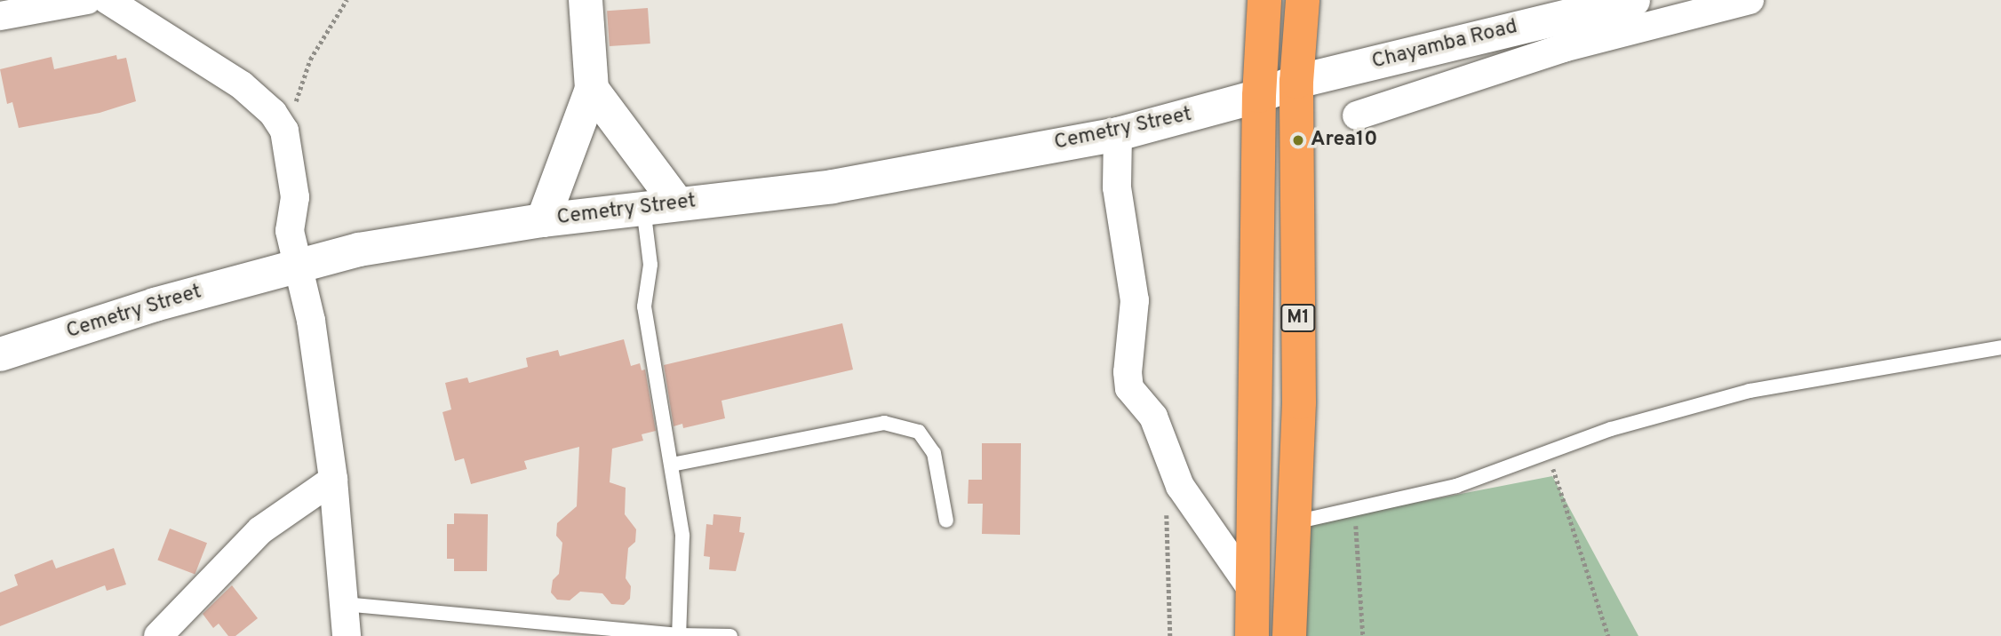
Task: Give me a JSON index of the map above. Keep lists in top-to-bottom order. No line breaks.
{"streets":{"highway":["M1"],"street":["Chayamba Road","Cemetry Street"]},"crossings":[["Chayamba Road","Cemetry Street"],["Chayamba Road","M1"],["Cemetry Street","M1"]],"places":["Area10"]}
